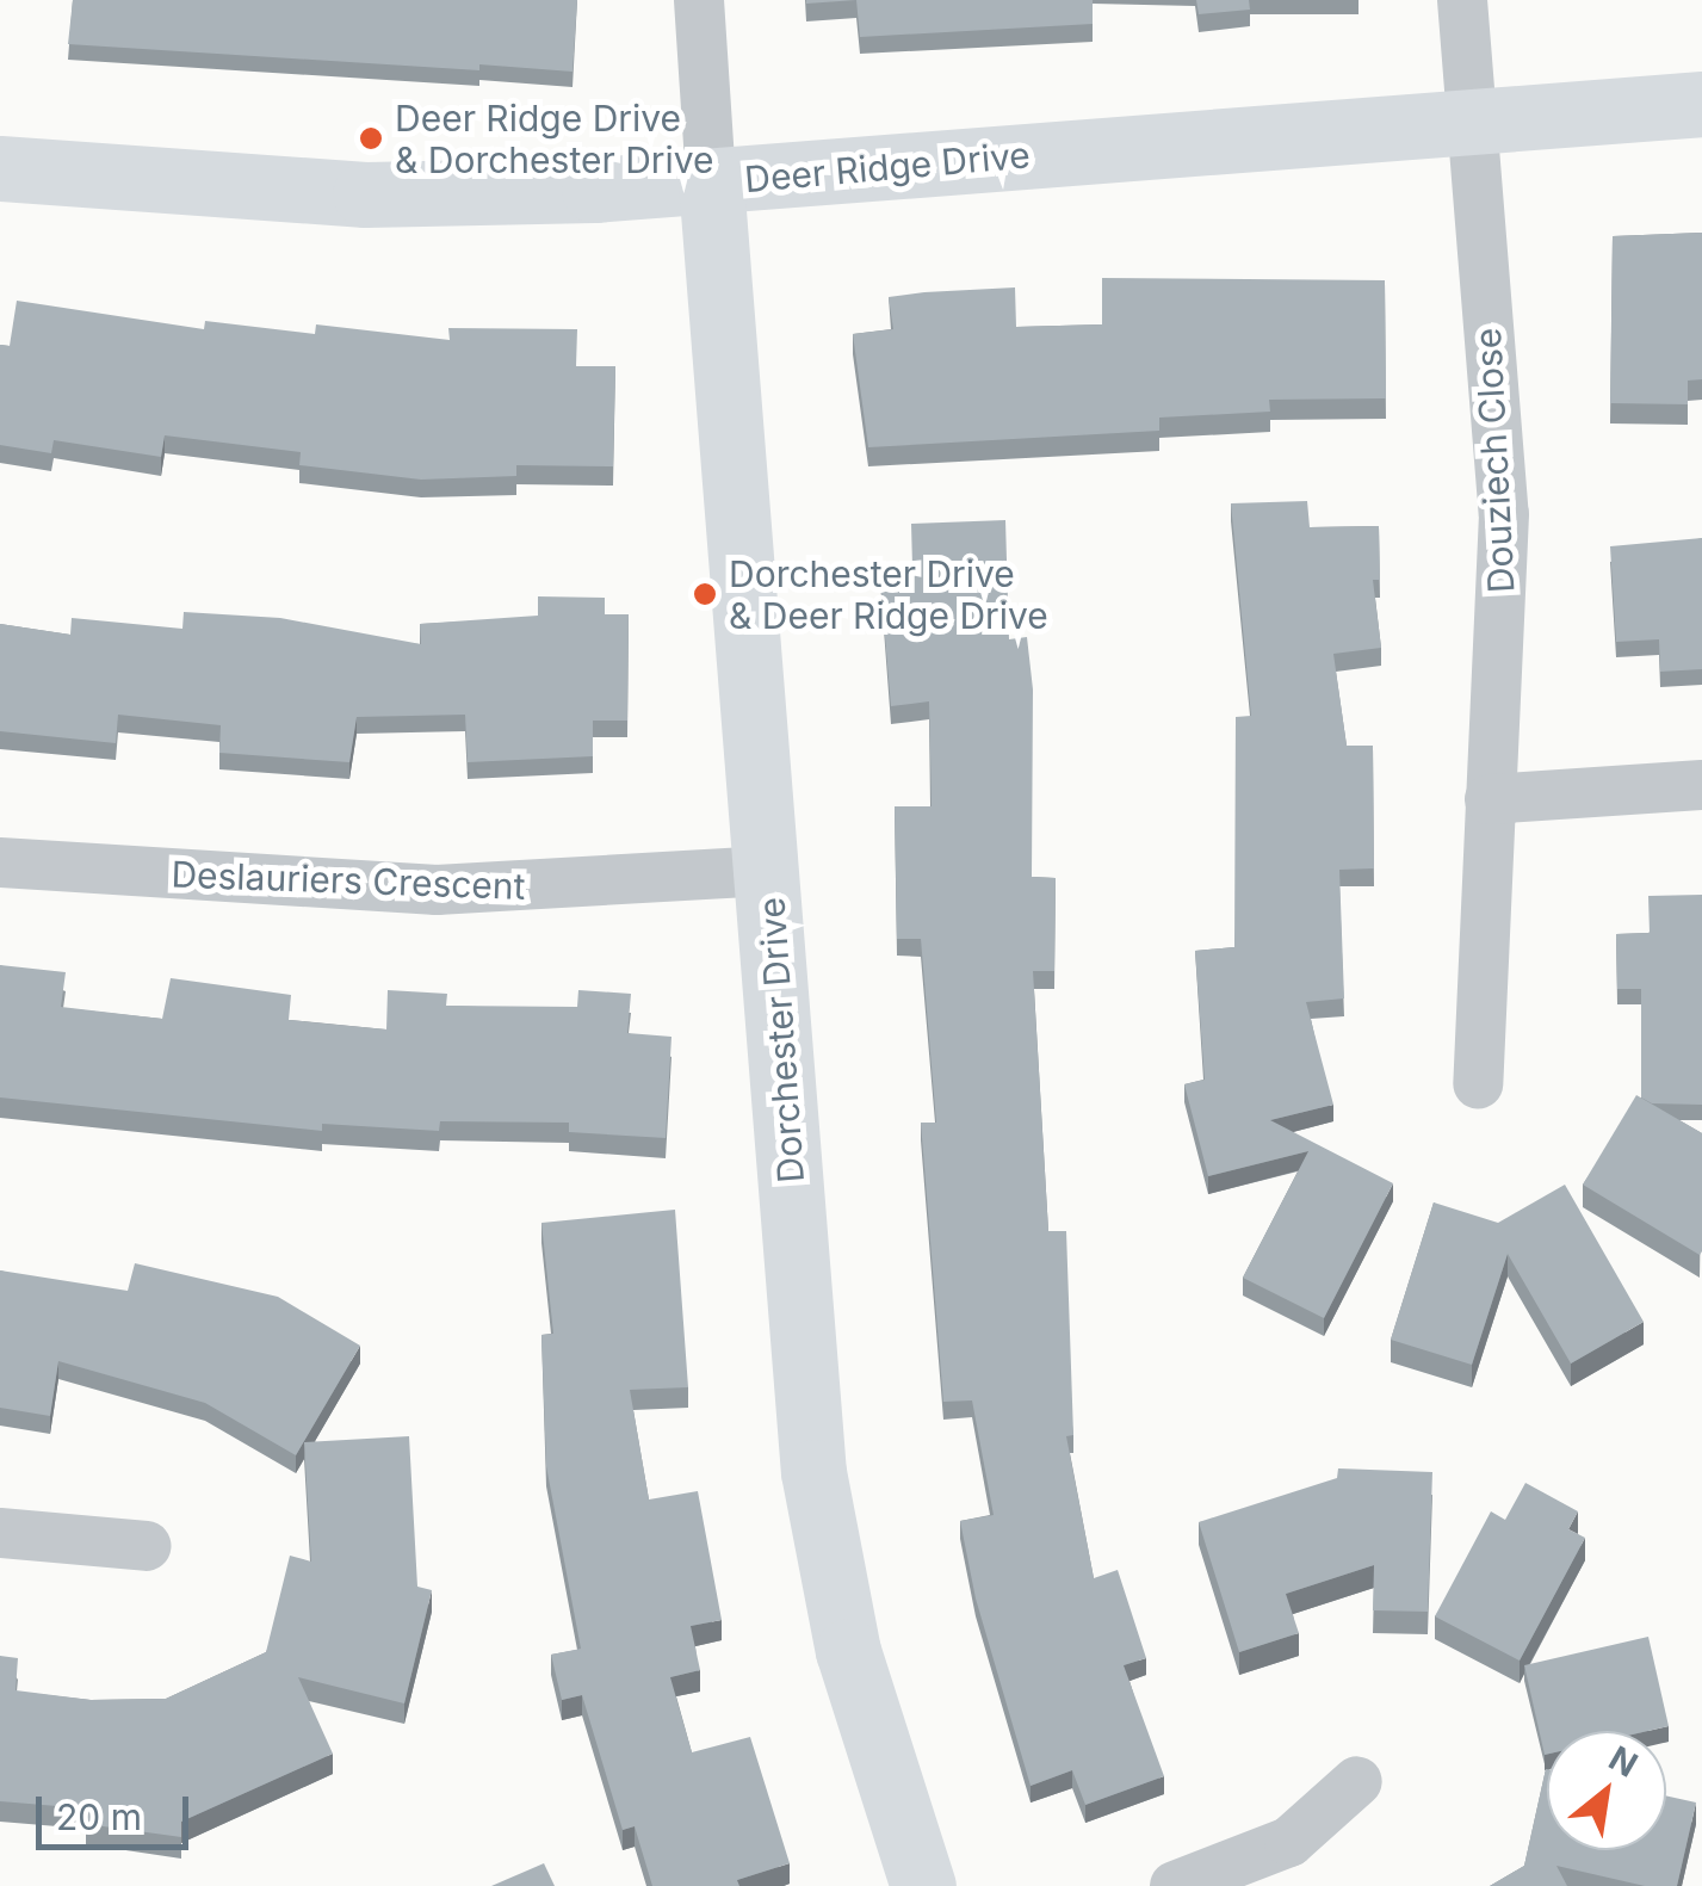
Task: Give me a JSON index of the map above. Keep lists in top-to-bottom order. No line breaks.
{"streets":{"street":["Deer Ridge Drive","Douziech Close","Deslauriers Crescent","Dorchester Drive"]},"crossings":[["Deer Ridge Drive","Douziech Close"],["Deer Ridge Drive","Dorchester Drive"],["Deslauriers Crescent","Dorchester Drive"]],"places":["Deer Ridge Drive & Dorchester Drive","Dorchester Drive & Deer Ridge Drive"],"scale_bar":"20 m","north":"top right"}
